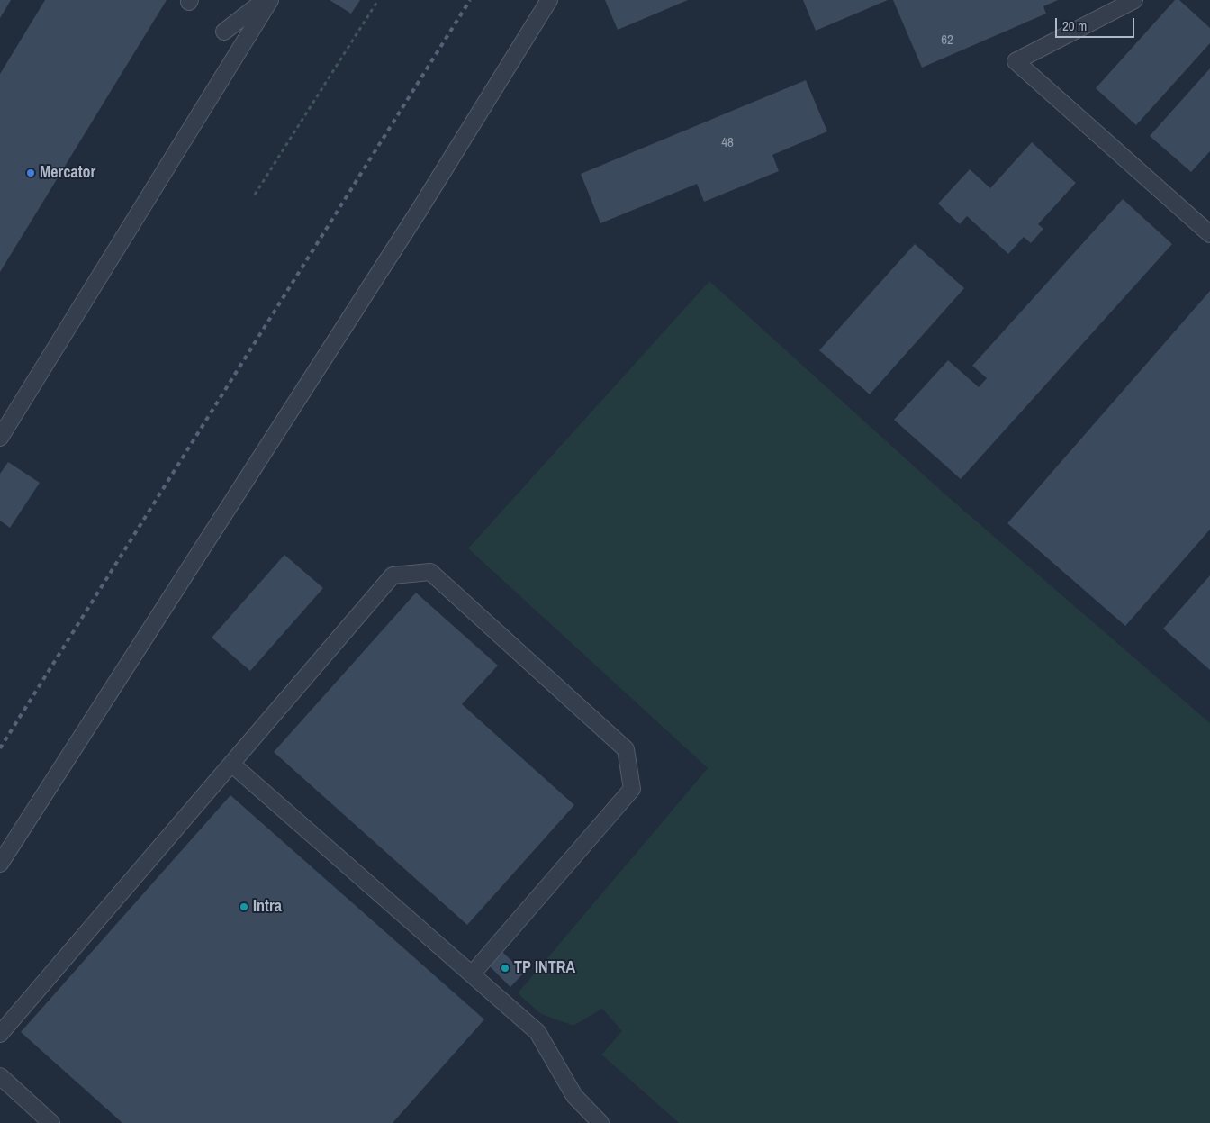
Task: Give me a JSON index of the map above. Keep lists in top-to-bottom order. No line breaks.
{"places":["Mercator","Intra","TP INTRA"],"house_numbers":["62","48"],"scale_bar":"20 m"}
